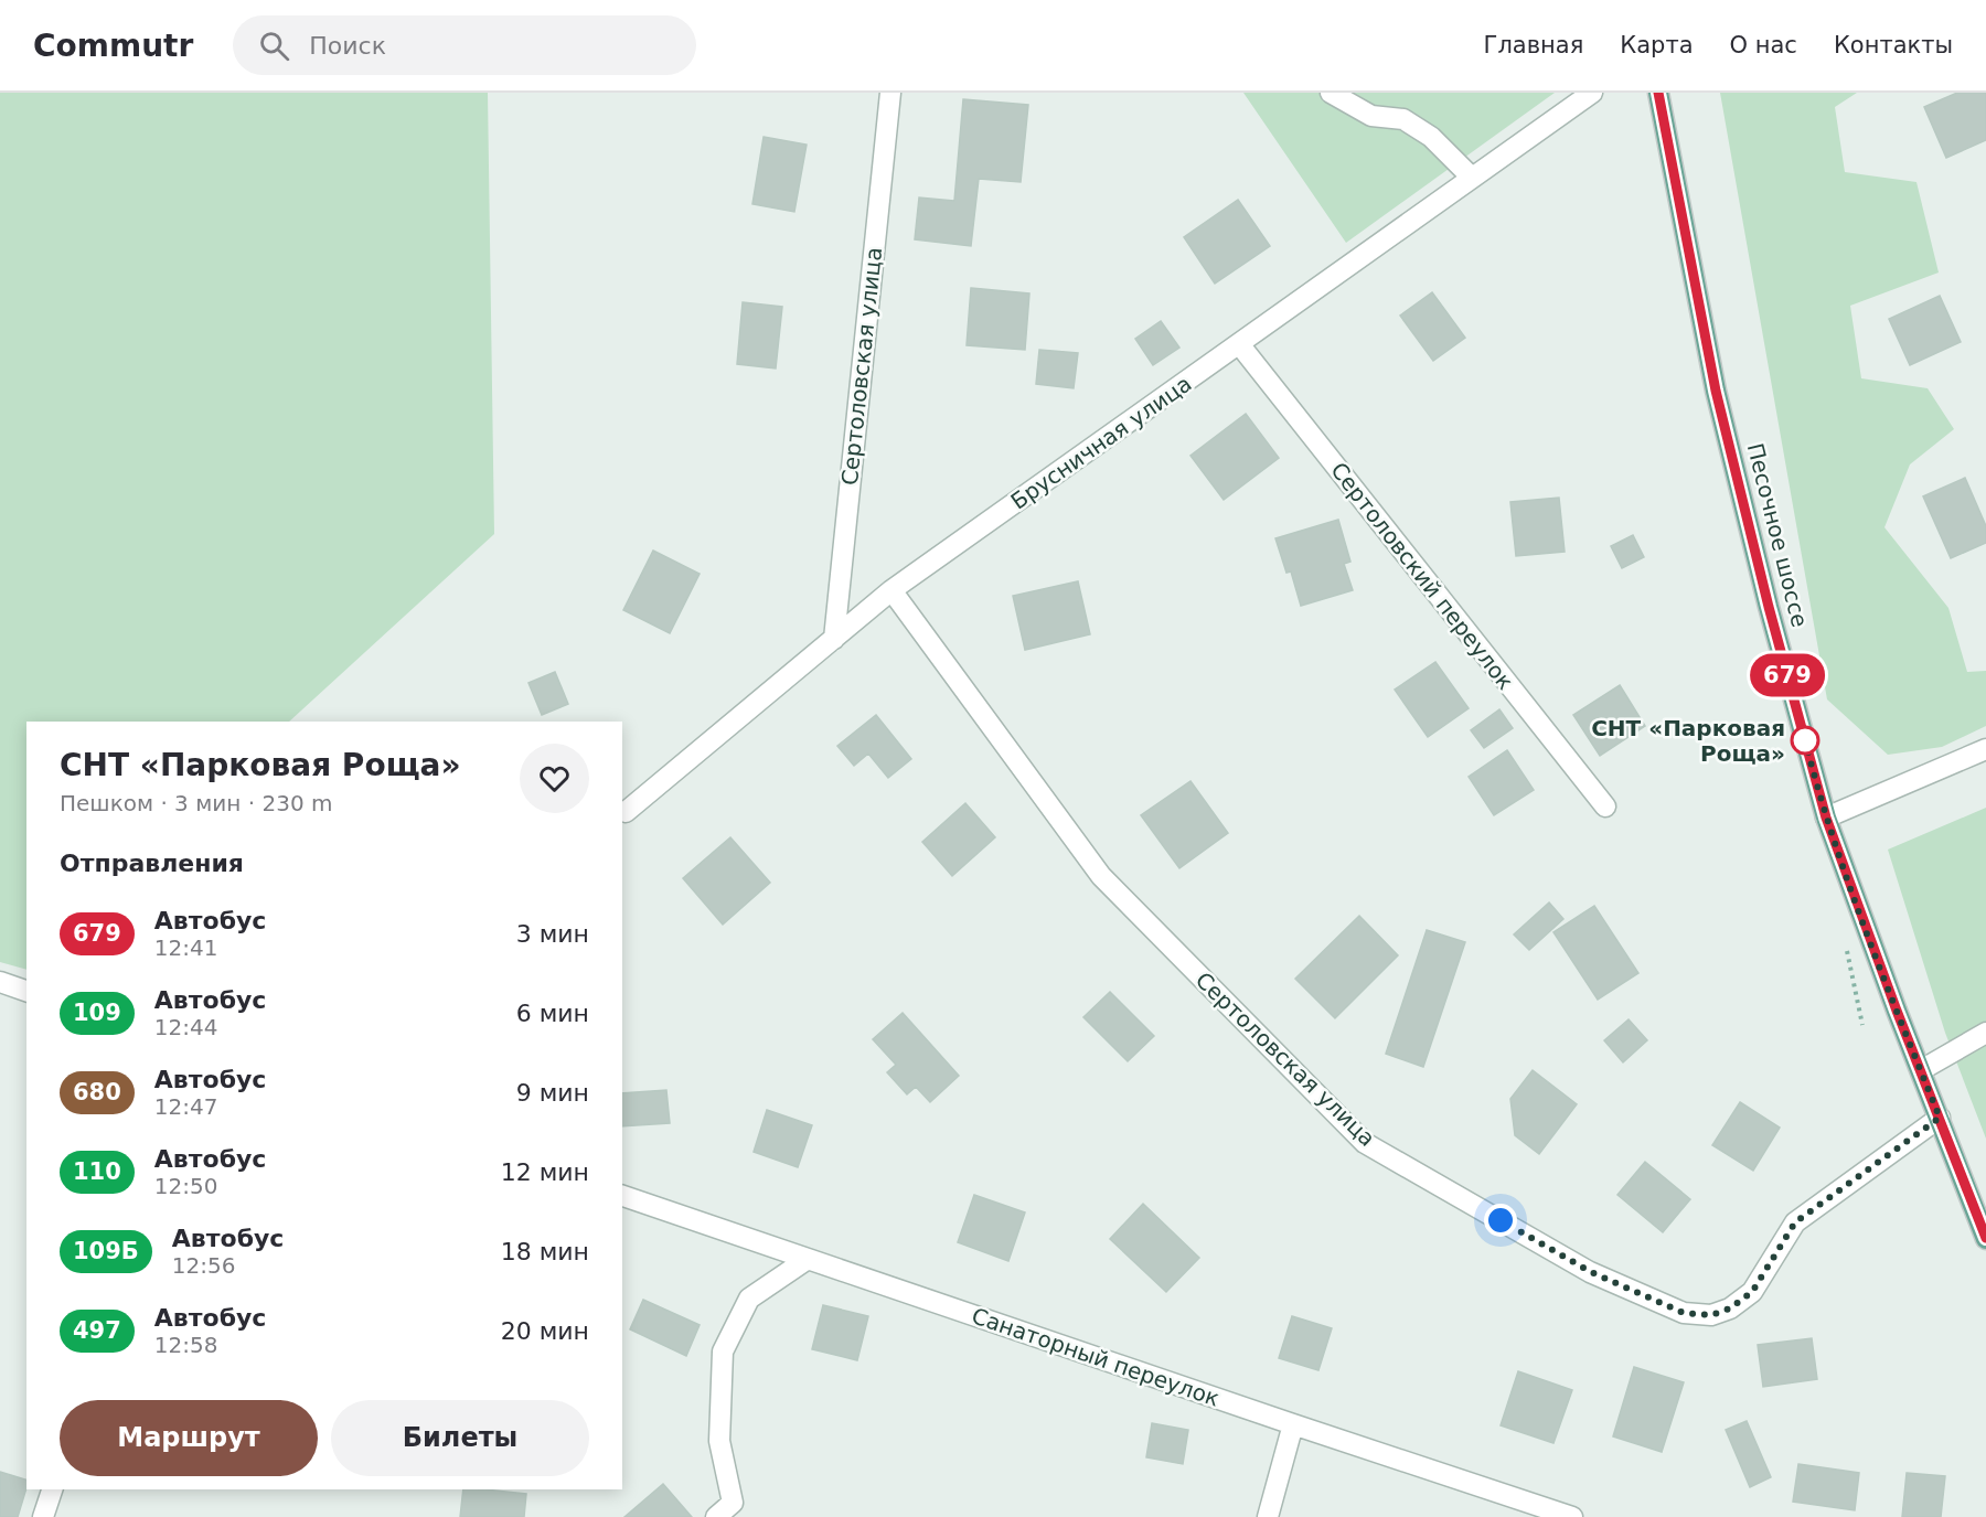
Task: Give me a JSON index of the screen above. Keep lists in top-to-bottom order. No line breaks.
{"streets":{"main road":["Песочное шоссе"],"street":["Сертоловская улица","Брусничная улица","Сертоловский переулок","Санаторный переулок"]},"crossings":[["Сертоловская улица","Брусничная улица"],["Сертоловская улица","Песочное шоссе"],["Брусничная улица","Сертоловский переулок"]],"places":["СНТ «Парковая Роща»"],"lines":["bus line 679"],"page":{"header":"Commutr","search":"Поиск","nav":["Главная","Карта","О нас","Контакты"],"on_map":"679","heading":[["СНТ «Парковая Роща»","Пешком · 3 мин · 230 m"],"Отправления"],"list":[{"mark":"679","name":"Автобус","note":"12:41","value":"3 мин"},{"mark":"109","name":"Автобус","note":"12:44","value":"6 мин"},{"mark":"680","name":"Автобус","note":"12:47","value":"9 мин"},{"mark":"110","name":"Автобус","note":"12:50","value":"12 мин"},{"mark":"109Б","name":"Автобус","note":"12:56","value":"18 мин"},{"mark":"497","name":"Автобус","note":"12:58","value":"20 мин"}],"buttons":["Маршрут","Билеты"]}}
